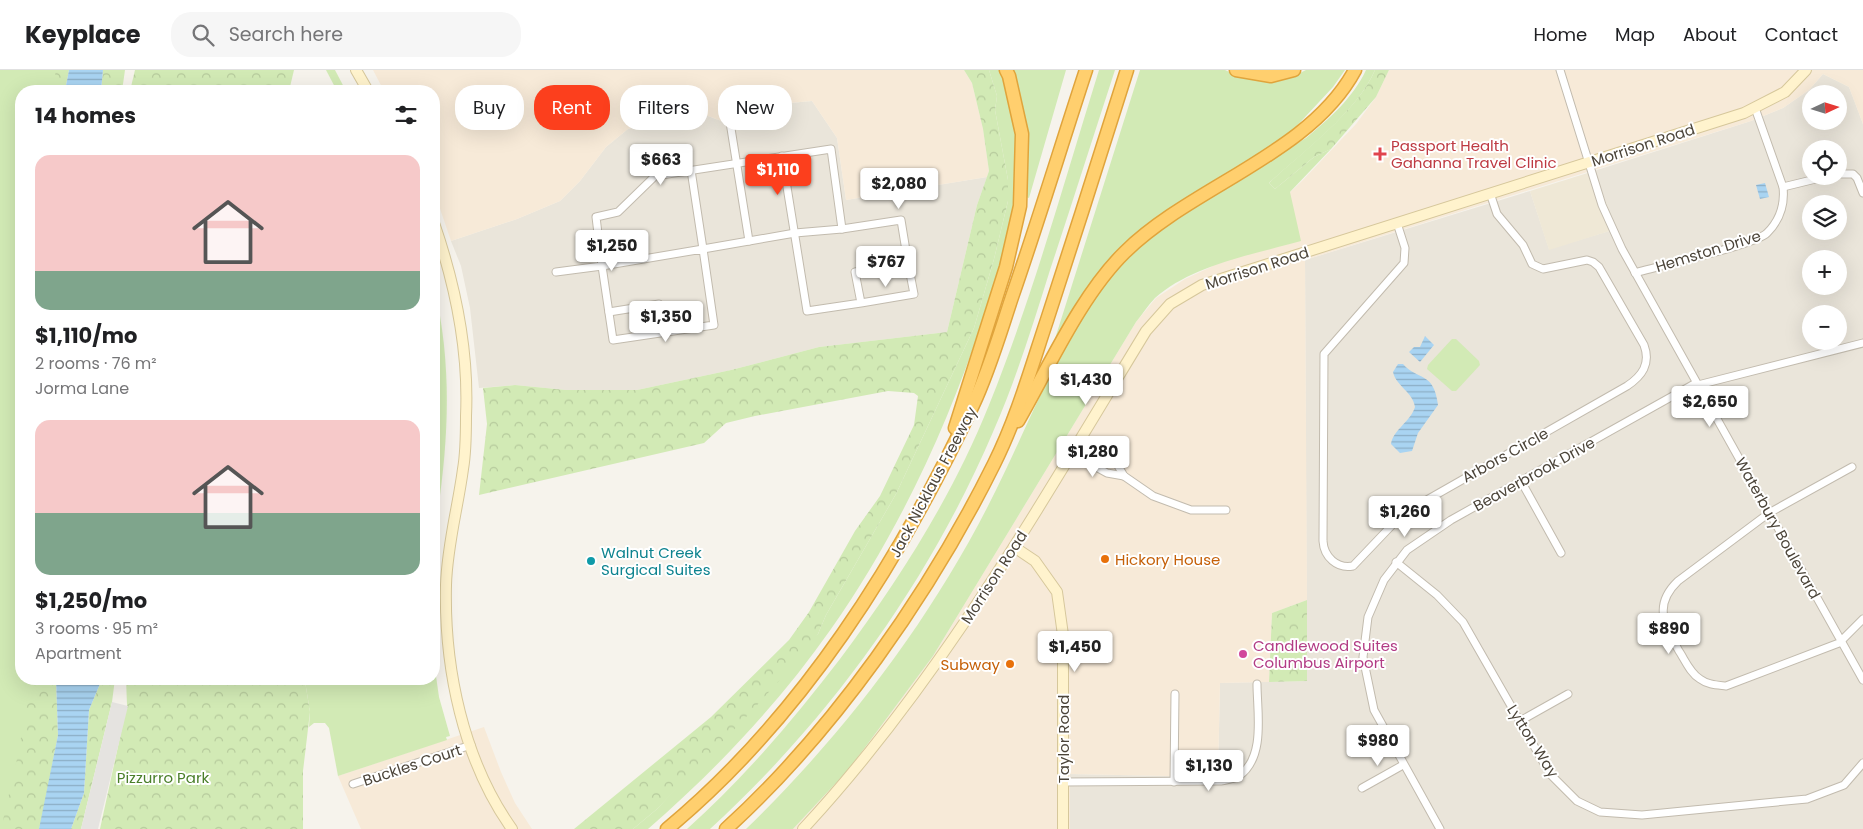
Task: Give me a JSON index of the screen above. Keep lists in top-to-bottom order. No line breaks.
{"streets":{"highway":["Jack Nicklaus Freeway"],"main road":["Morrison Road","Taylor Road"],"street":["Hemston Drive","Arbors Circle","Beaverbrook Drive","Waterbury Boulevard","Lytton Way","Buckles Court"]},"crossings":[["Morrison Road","Hemston Drive"],["Morrison Road","Arbors Circle"],["Morrison Road","Waterbury Boulevard"],["Morrison Road","Taylor Road"],["Hemston Drive","Waterbury Boulevard"],["Beaverbrook Drive","Waterbury Boulevard"],["Beaverbrook Drive","Lytton Way"]],"parks":["Pizzurro Park"],"places":{"health":["Passport Health Gahanna Travel Clinic"],"other":["Hickory House","Walnut Creek Surgical Suites","Candlewood Suites Columbus Airport","Subway"]},"north":"right","page":{"header":"Keyplace","search":"Search here","nav":["Home","Map","About","Contact"],"map_buttons":["+","−"],"chip":["Buy","Rent","Filters","New"],"heading":"14 homes","price":["$663","$1,110","$2,080","$1,250","$767","$1,350","$1,430","$2,650","$1,280","$1,260","$890","$1,450","$980","$1,130"],"list":[{"name":"$1,110/mo","note":"2 rooms · 76 m² · Jorma Lane"},{"name":"$1,250/mo","note":"3 rooms · 95 m² · Apartment"}]}}
